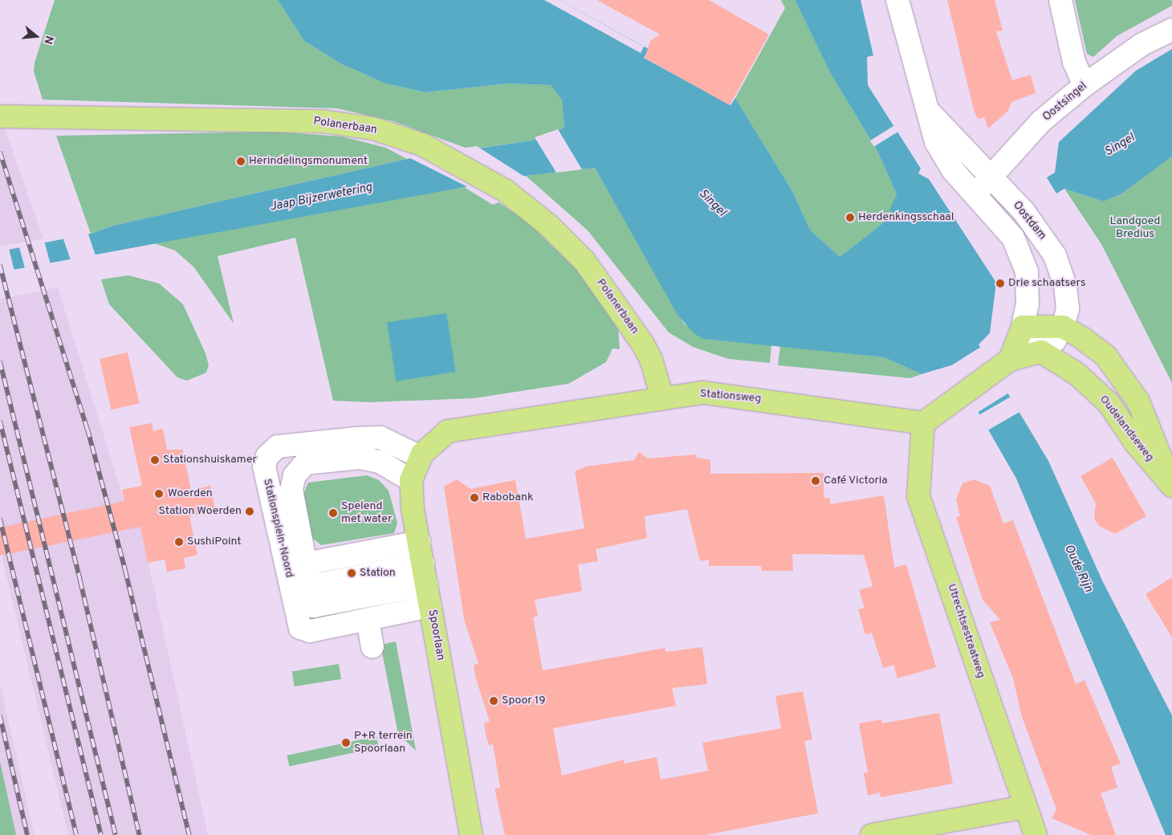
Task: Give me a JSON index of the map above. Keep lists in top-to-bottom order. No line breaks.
{"streets":{"main road":["Polanerbaan","Stationsweg","Oudelandseweg","Utrechtsestraatweg","Spoorlaan"],"street":["Oostsingel","Oostdam","Stationsplein-Noord"]},"crossings":[["Oostsingel","Oostdam"],["Polanerbaan","Stationsweg"],["Oostdam","Oudelandseweg"],["Stationsweg","Utrechtsestraatweg"],["Stationsweg","Spoorlaan"],["Stationsplein-Noord","Spoorlaan"]],"water":["Singel","Jaap Bijzerwetering","Oude Rijn"],"parks":["Landgoed Bredius"],"places":["Herindelingsmonument","Herdenkingsschaal","Drie schaatsers","Stationshuiskamer","Café Victoria","Woerden","Rabobank","Station Woerden","Spelend met water","SushiPoint","Station","Spoor 19","P+R terrein Spoorlaan"],"north":"right"}
